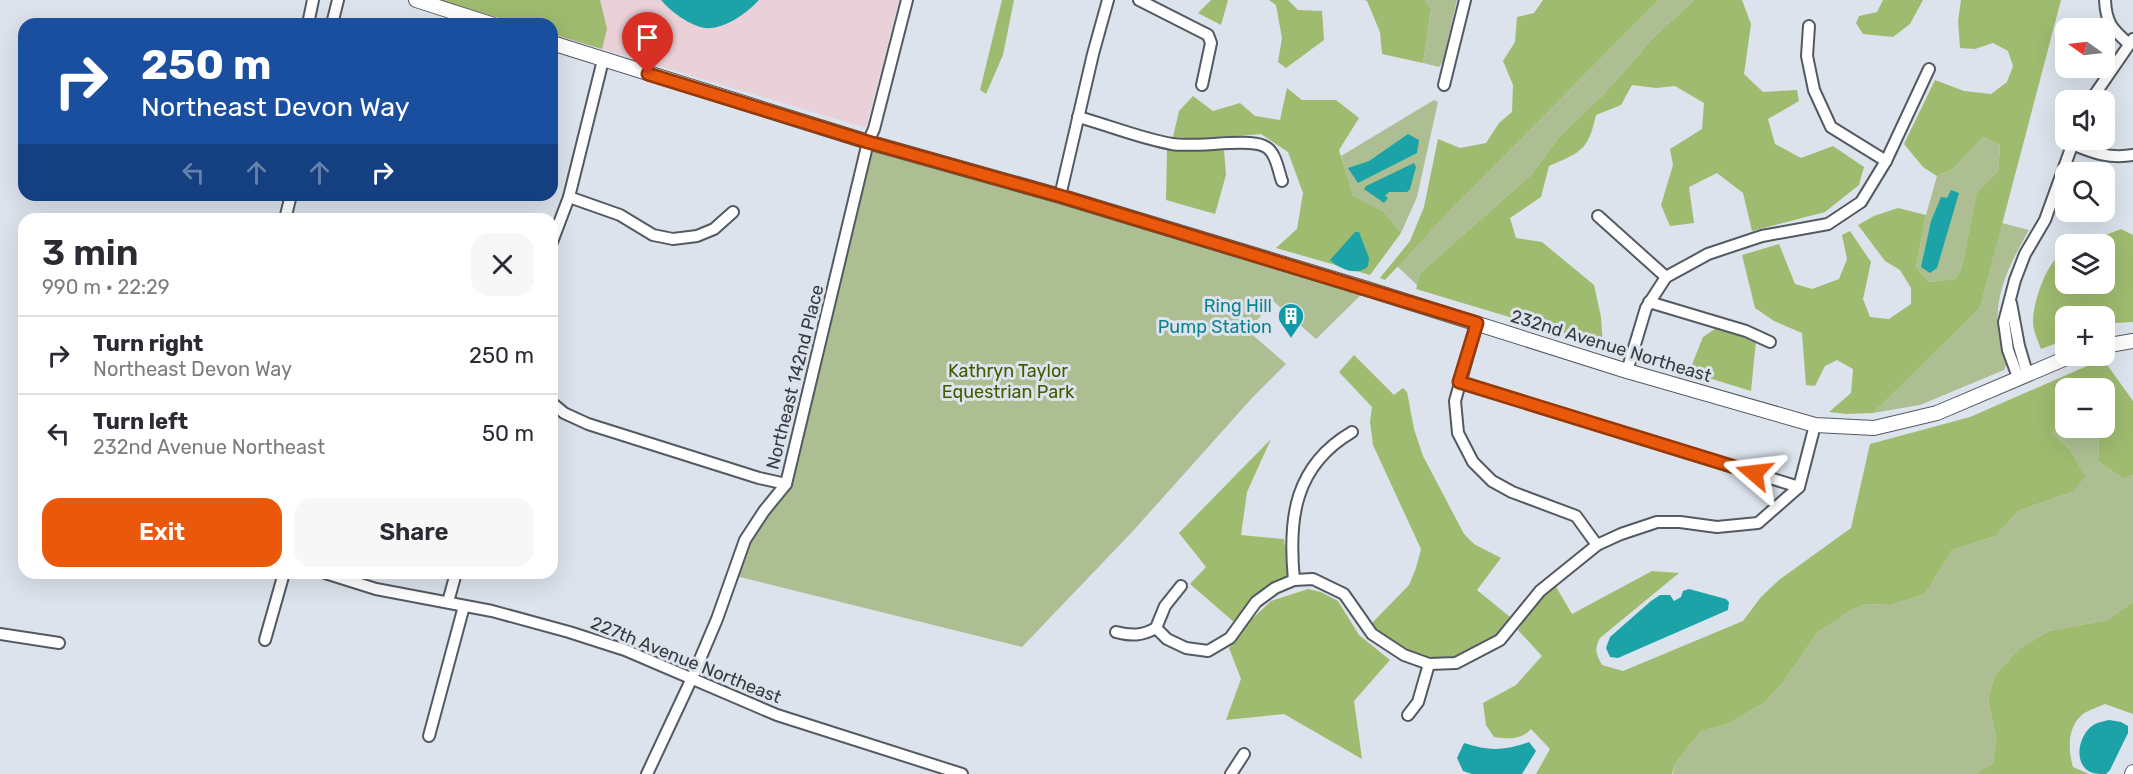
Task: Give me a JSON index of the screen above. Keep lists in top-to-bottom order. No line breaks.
{"streets":{"street":["232nd Avenue Northeast","Northeast 142nd Place","227th Avenue Northeast"]},"crossings":[["232nd Avenue Northeast","Northeast 142nd Place"],["Northeast 142nd Place","227th Avenue Northeast"]],"parks":["Kathryn Taylor Equestrian Park"],"places":{"building":["Ring Hill Pump Station"]},"north":"left","page":{"map_buttons":["+","−"],"turn":["250 m","Northeast Devon Way"],"heading":["3 min","990 m · 22:29"],"list":[{"name":"Turn right","note":"Northeast Devon Way","value":"250 m"},{"name":"Turn left","note":"232nd Avenue Northeast","value":"50 m"}],"buttons":["Exit","Share"]}}
